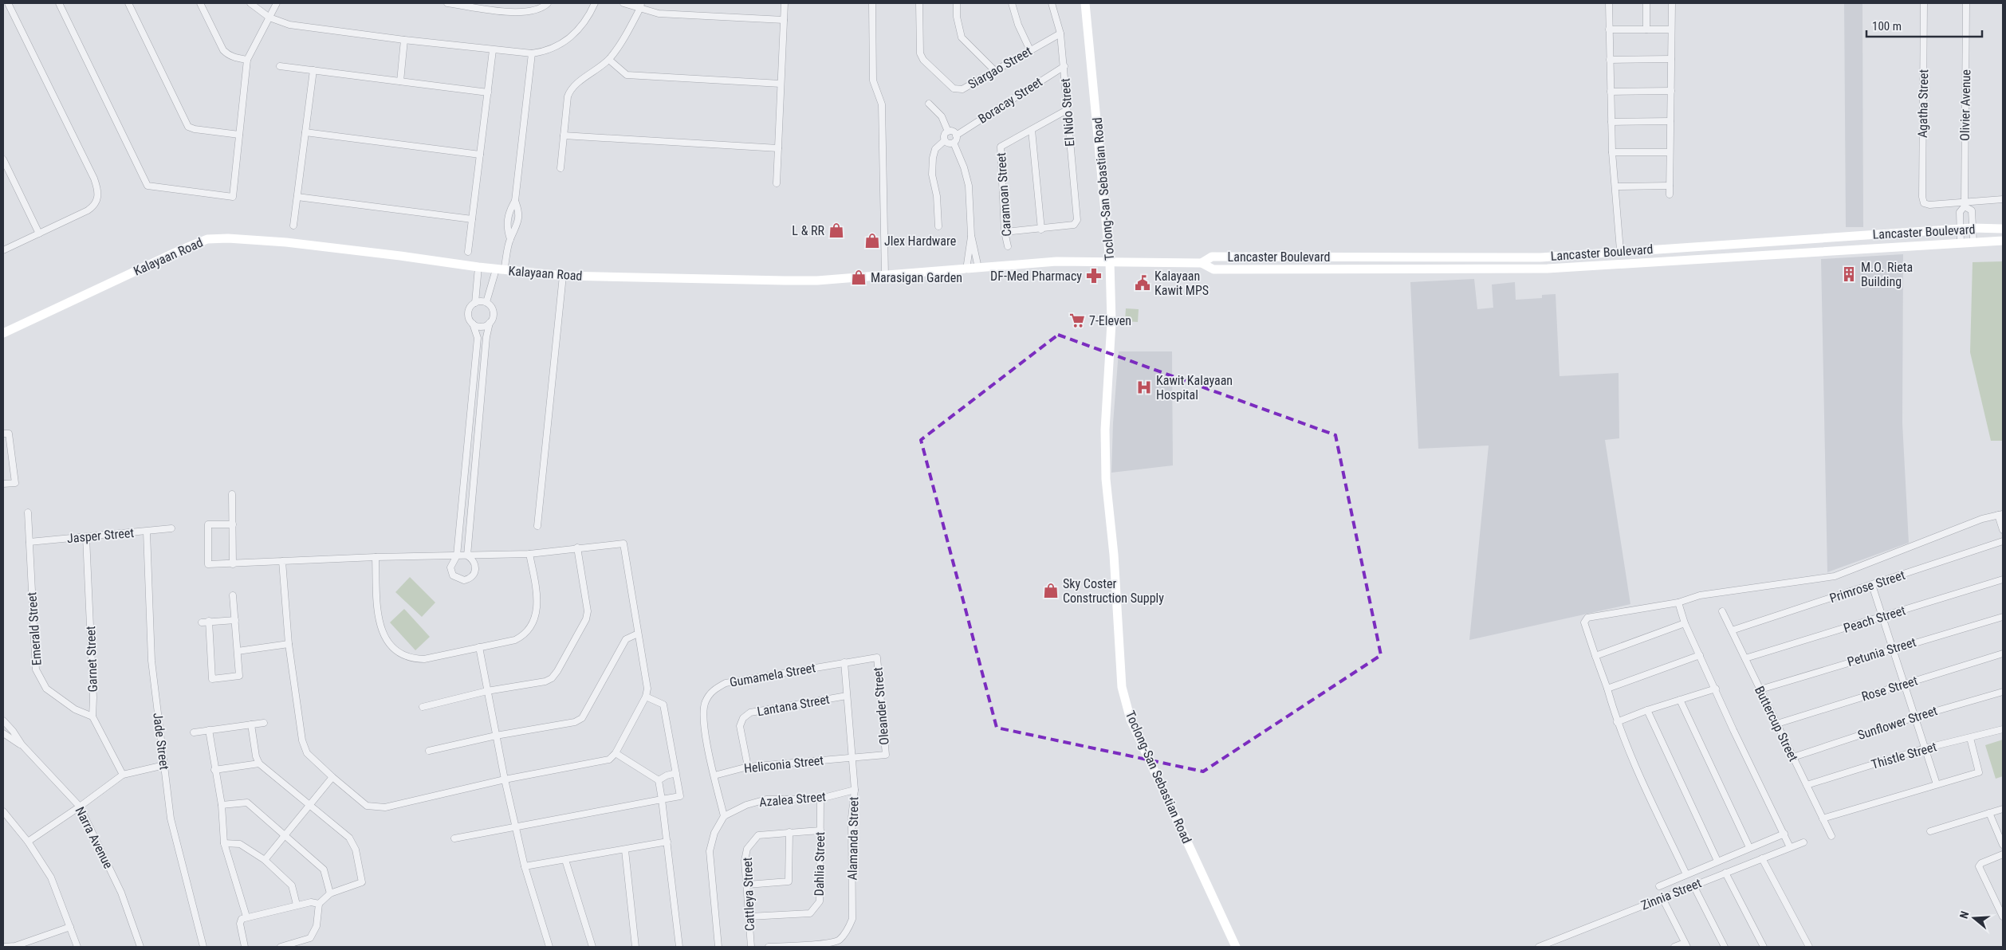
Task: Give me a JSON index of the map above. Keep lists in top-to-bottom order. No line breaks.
{"streets":{"main road":["Toclong-San Sebastian Road","Lancaster Boulevard","Kalayaan Road"],"street":["Siargao Street","Boracay Street","Agatha Street","Olivier Avenue","El Nido Street","Caramoan Street","Jasper Street","Primrose Street","Peach Street","Emerald Street","Petunia Street","Garnet Street","Gumamela Street","Rose Street","Lantana Street","Oleander Street","Sunflower Street","Buttercup Street","Jade Street","Thistle Street","Heliconia Street","Azalea Street","Narra Avenue","Alamanda Street","Dahlia Street","Cattleya Street","Zinnia Street"]},"crossings":[["Siargao Street","El Nido Street"],["Boracay Street","El Nido Street"],["Agatha Street","Olivier Avenue"],["Olivier Avenue","Lancaster Boulevard"],["El Nido Street","Caramoan Street"],["Toclong-San Sebastian Road","Lancaster Boulevard"],["Toclong-San Sebastian Road","Kalayaan Road"],["Lancaster Boulevard","Kalayaan Road"],["Jasper Street","Emerald Street"],["Jasper Street","Garnet Street"],["Jasper Street","Jade Street"],["Primrose Street","Buttercup Street"],["Peach Street","Buttercup Street"],["Emerald Street","Garnet Street"],["Petunia Street","Buttercup Street"],["Gumamela Street","Oleander Street"],["Gumamela Street","Heliconia Street"],["Gumamela Street","Azalea Street"],["Gumamela Street","Alamanda Street"],["Rose Street","Buttercup Street"],["Lantana Street","Heliconia Street"],["Lantana Street","Alamanda Street"],["Oleander Street","Heliconia Street"],["Oleander Street","Alamanda Street"],["Sunflower Street","Buttercup Street"],["Buttercup Street","Thistle Street"],["Heliconia Street","Alamanda Street"],["Azalea Street","Alamanda Street"],["Azalea Street","Dahlia Street"],["Dahlia Street","Cattleya Street"]],"places":{"shop":["L & RR","Jlex Hardware","Marasigan Garden","Sky Coster Construction Supply"],"building":["M.O. Rieta Building"],"pharmacy":["DF-Med Pharmacy"],"public building":["Kalayaan Kawit MPS"],"supermarket":["7-Eleven"],"hospital":["Kawit Kalayaan Hospital"]},"scale_bar":"100 m","north":"left"}
